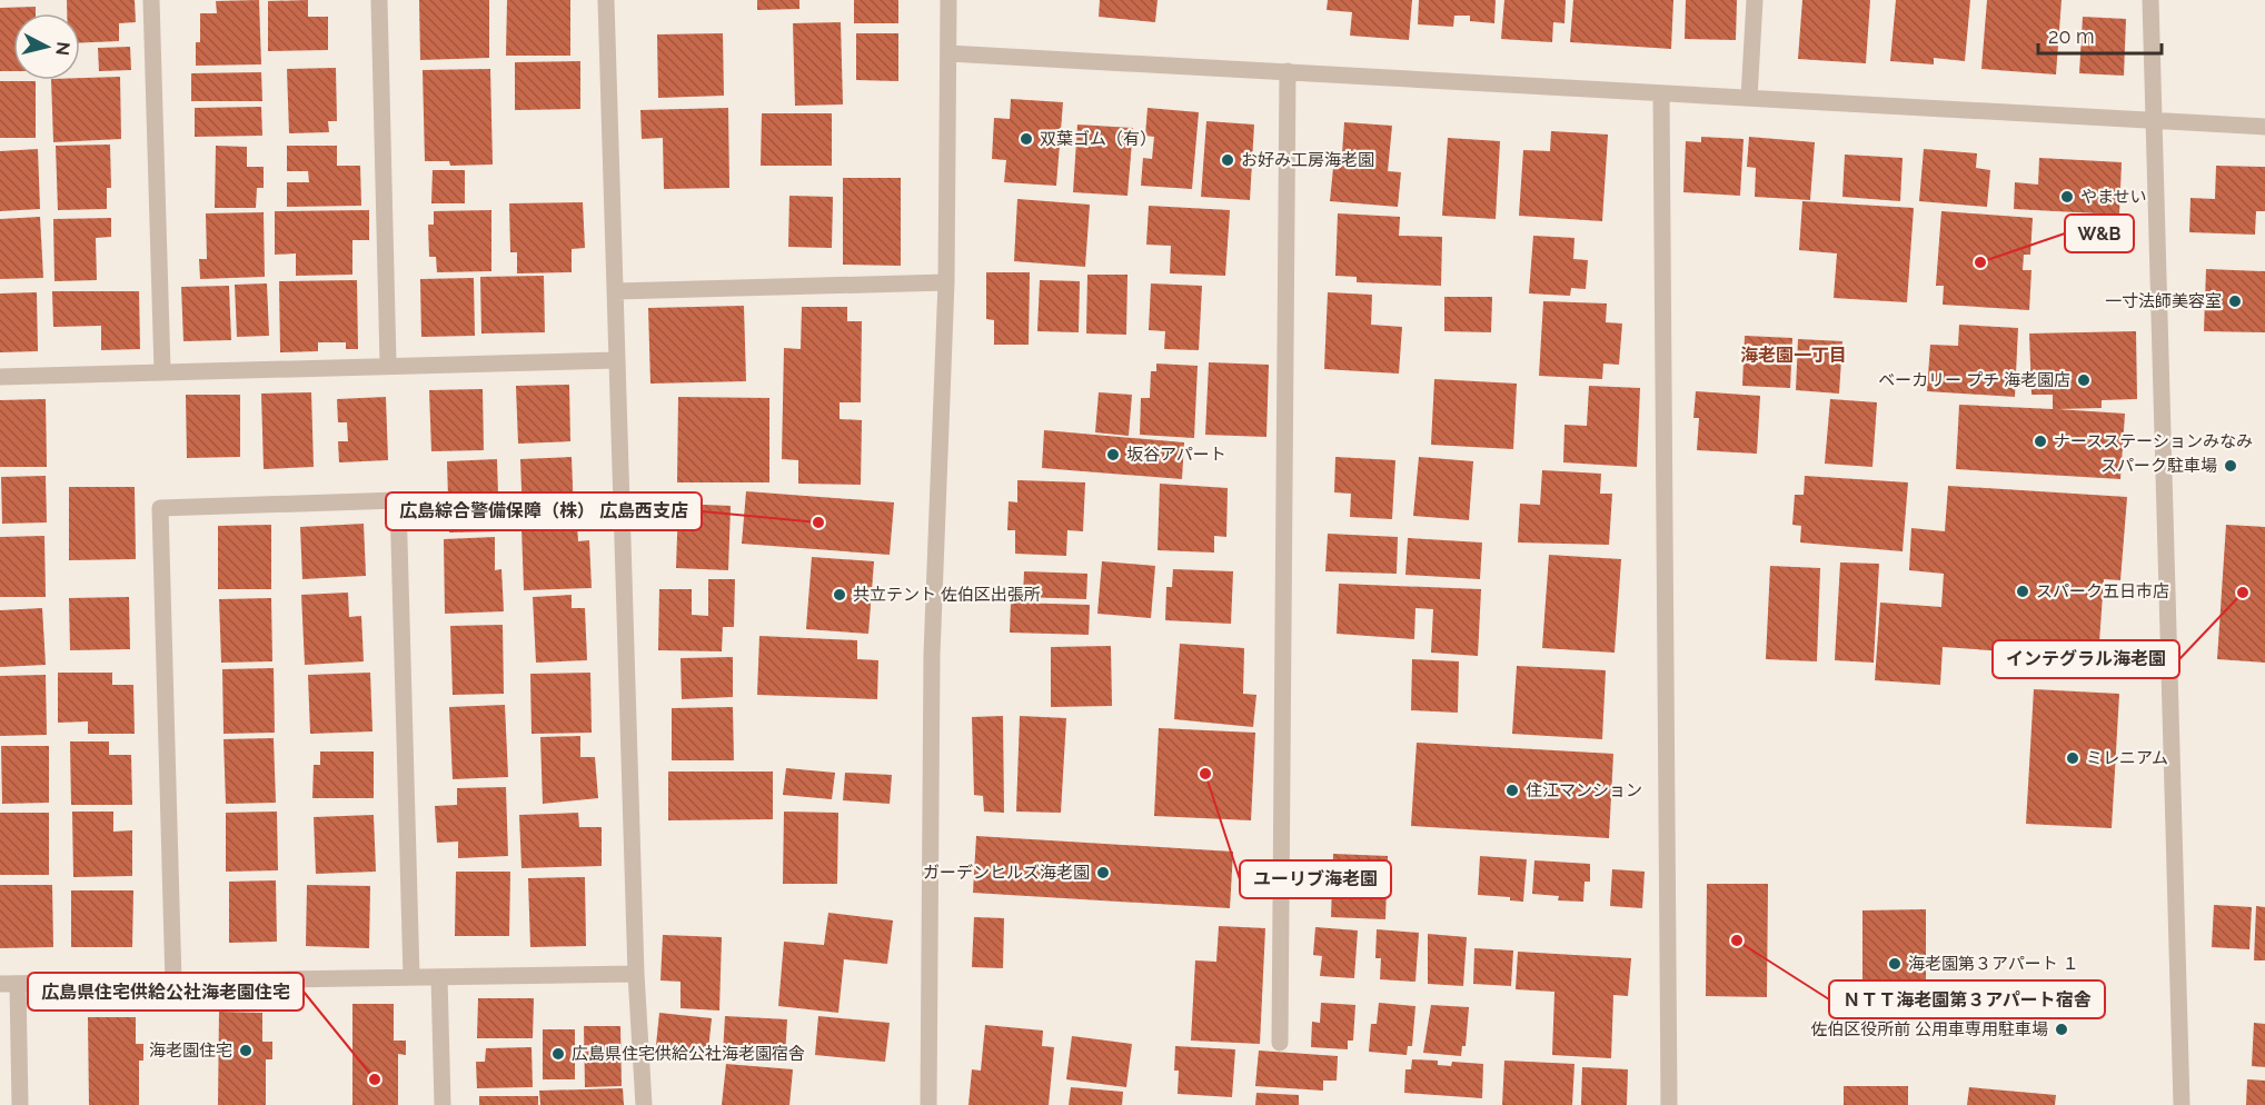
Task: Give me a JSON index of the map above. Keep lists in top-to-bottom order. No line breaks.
{"districts":["海老園一丁目"],"places":["双葉ゴム（有）","お好み工房海老園","やませい","W&B","一寸法師美容室","ベーカリー プチ 海老園店","ナースステーションみなみ","坂谷アパート","スパーク駐車場","広島綜合警備保障（株） 広島西支店","スパーク五日市店","インテグラル海老園","共立テント 佐伯区出張所","ミレニアム","ユーリブ海老園","住江マンション","ガーデンヒルズ海老園","ＮＴＴ海老園第３アパート宿舎","海老園第３アパート １","佐伯区役所前 公用車専用駐車場","海老園住宅","広島県住宅供給公社海老園宿舎","広島県住宅供給公社海老園住宅"],"scale_bar":"20 m","north":"right"}
